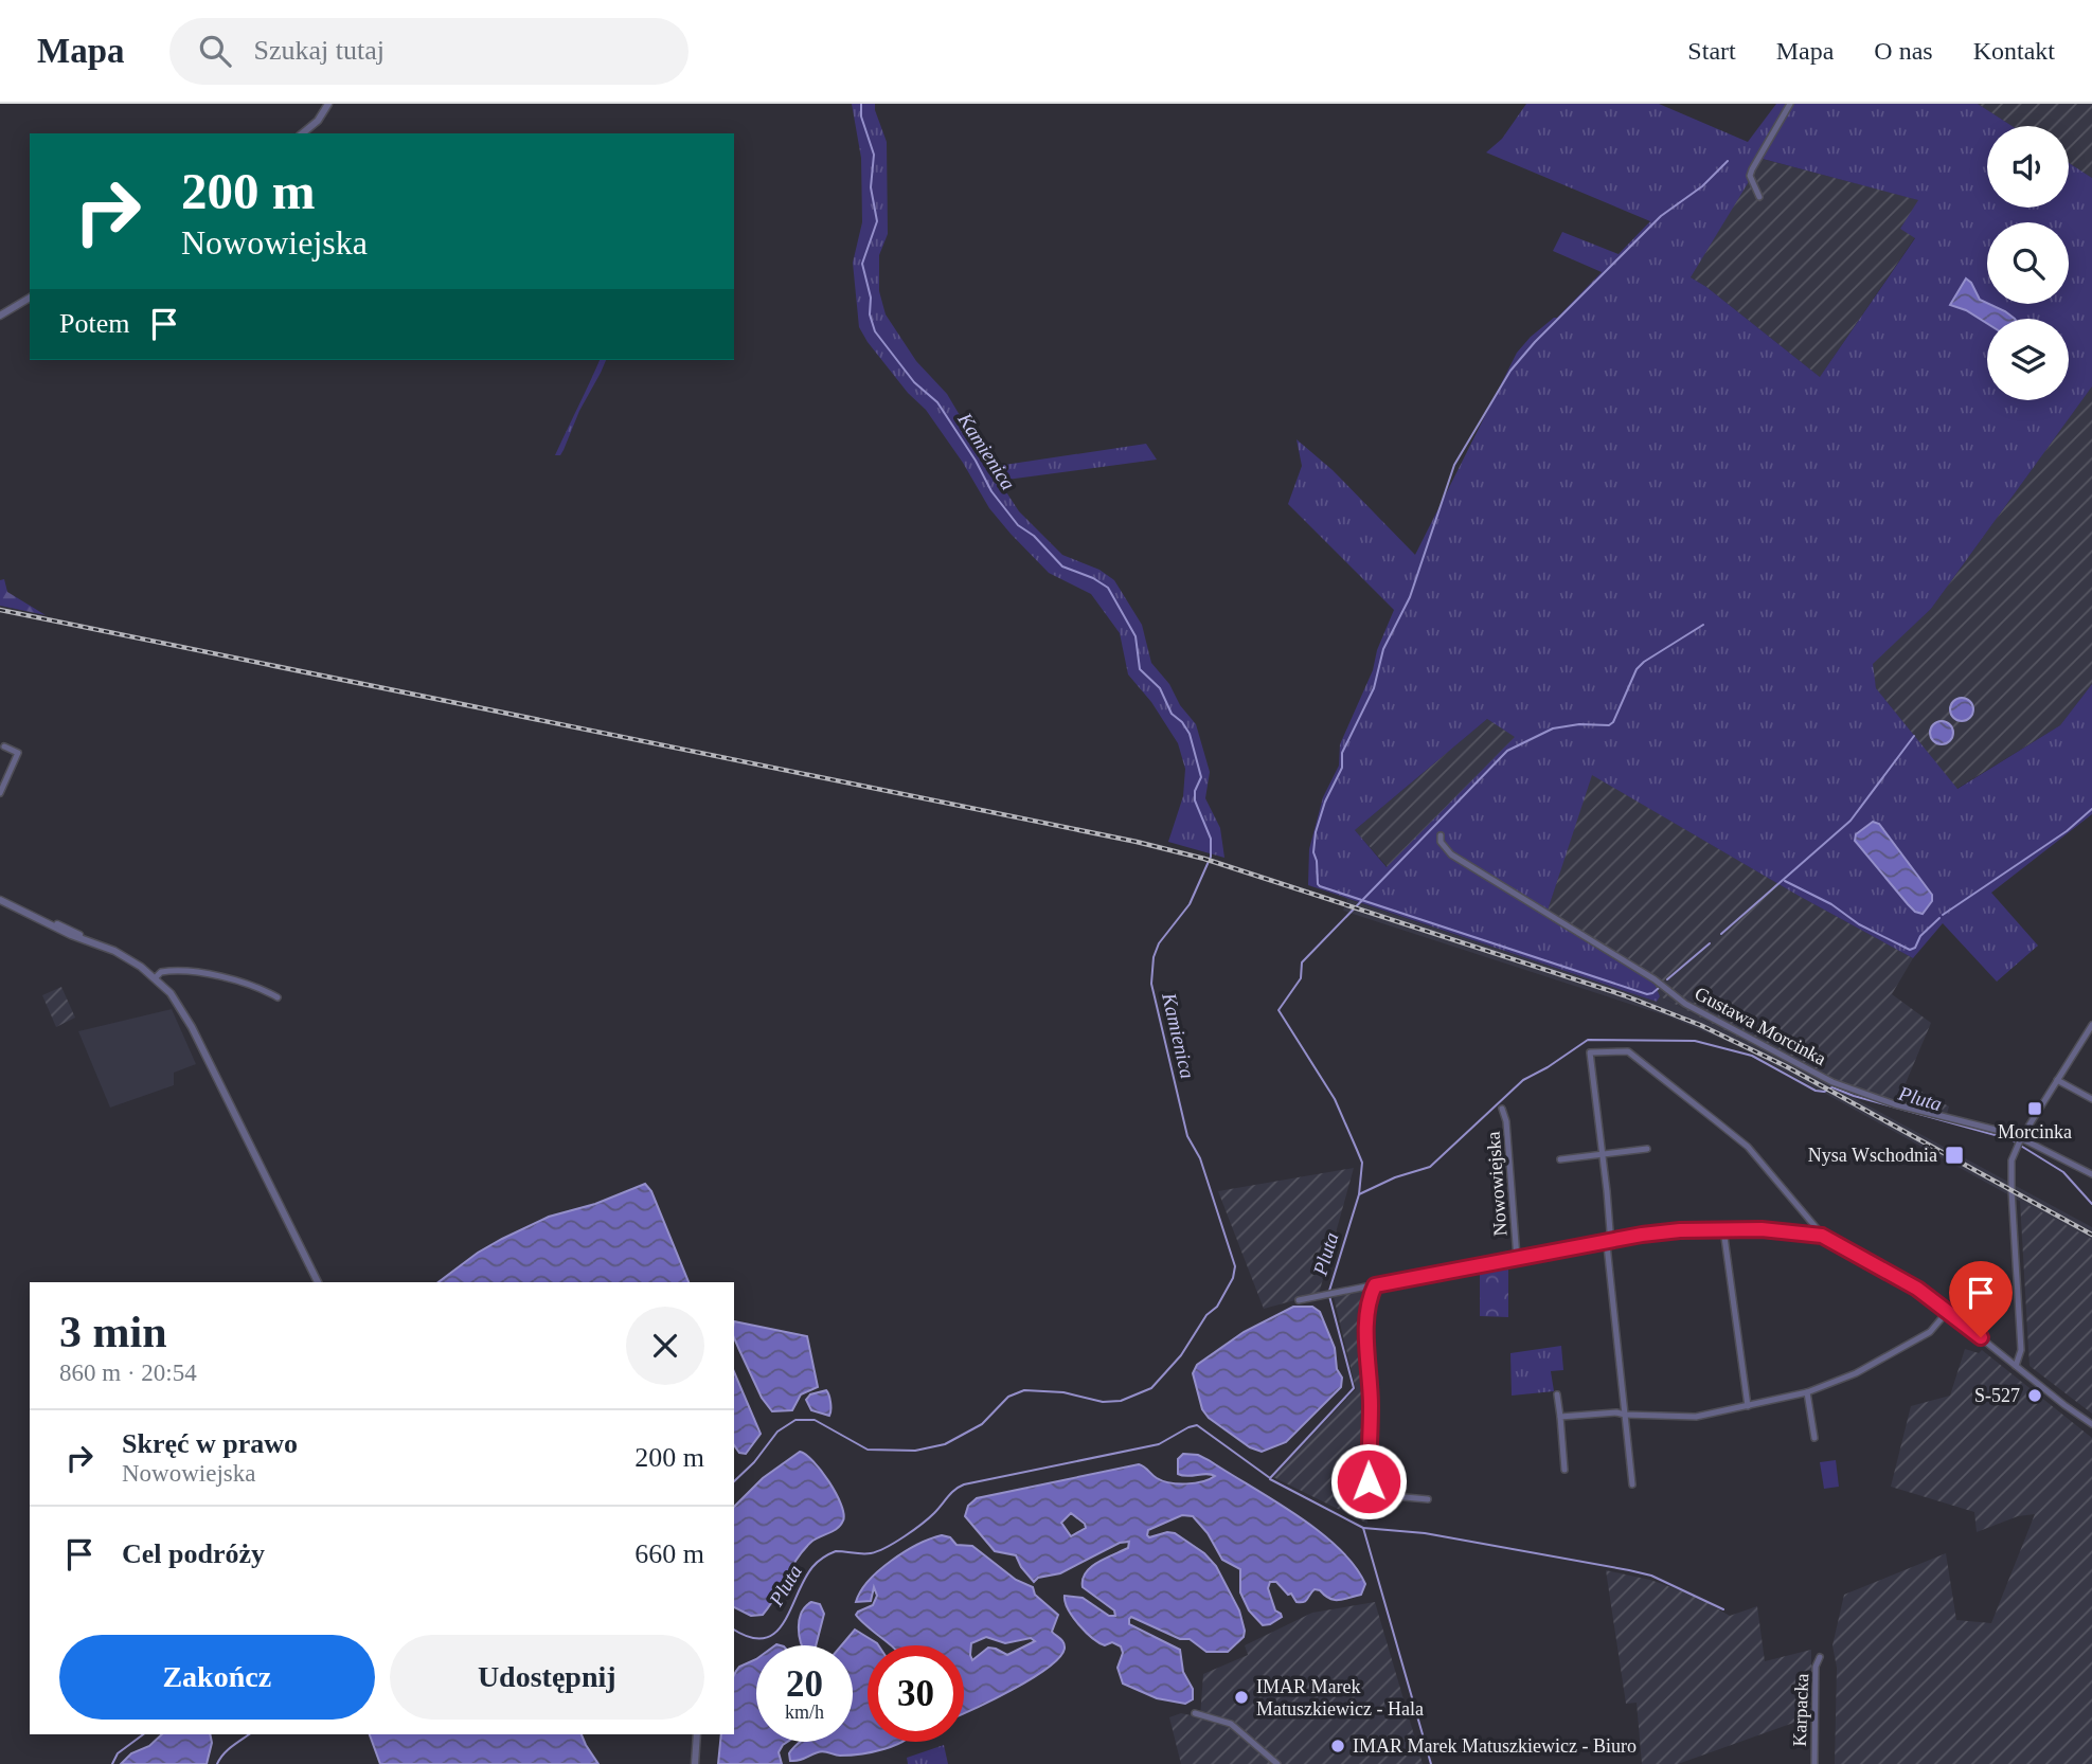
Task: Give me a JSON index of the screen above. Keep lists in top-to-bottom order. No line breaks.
{"streets":{"street":["Gustawa Morcinka","Nowowiejska","Karpacka"]},"water":["Kamienica","Pluta"],"places":{"transit":["Morcinka","Nysa Wschodnia"],"other":["S-527","IMAR Marek Matuszkiewicz - Hala","IMAR Marek Matuszkiewicz - Biuro"]},"page":{"header":"Mapa","search":"Szukaj tutaj","nav":["Start","Mapa","O nas","Kontakt"],"turn":["200 m","Nowowiejska"],"then":"Potem","heading":["3 min","860 m · 20:54"],"list":[{"name":"Skręć w prawo","note":"Nowowiejska","value":"200 m"},{"name":"Cel podróży","value":"660 m"}],"buttons":["Zakończ","Udostępnij"],"speed":"20 km/h","limit":"30"}}
